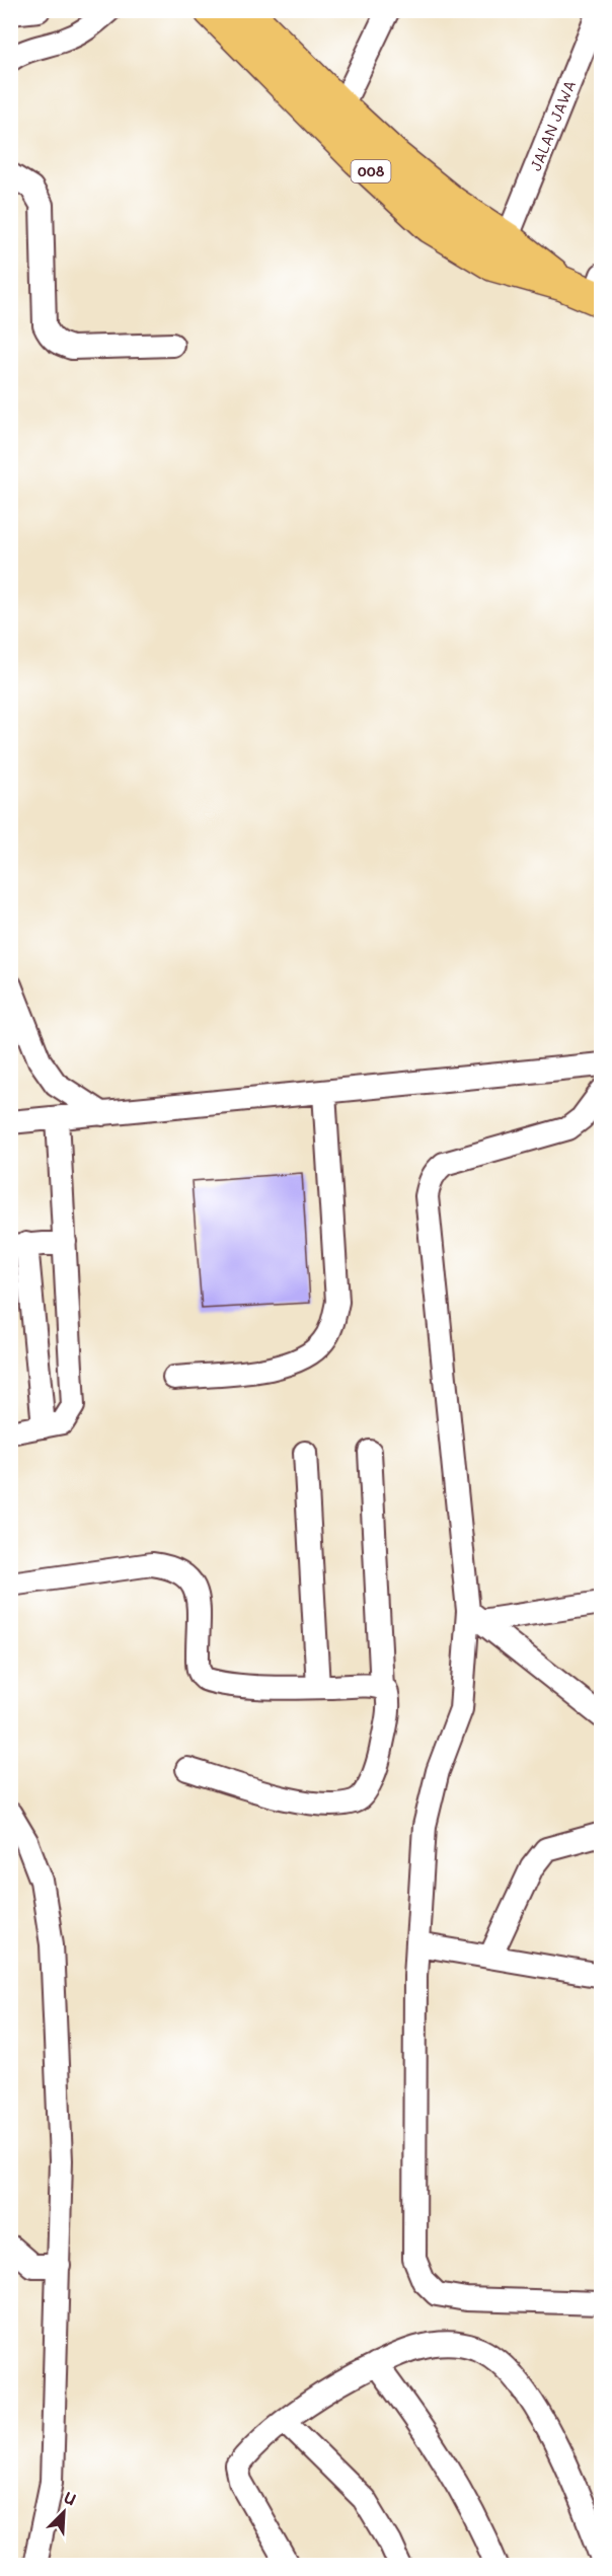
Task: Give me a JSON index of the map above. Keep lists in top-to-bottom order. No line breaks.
{"streets":{"highway":["008"],"street":["JALAN JAWA"]},"crossings":[["JALAN JAWA","008"]],"north":"top right"}
